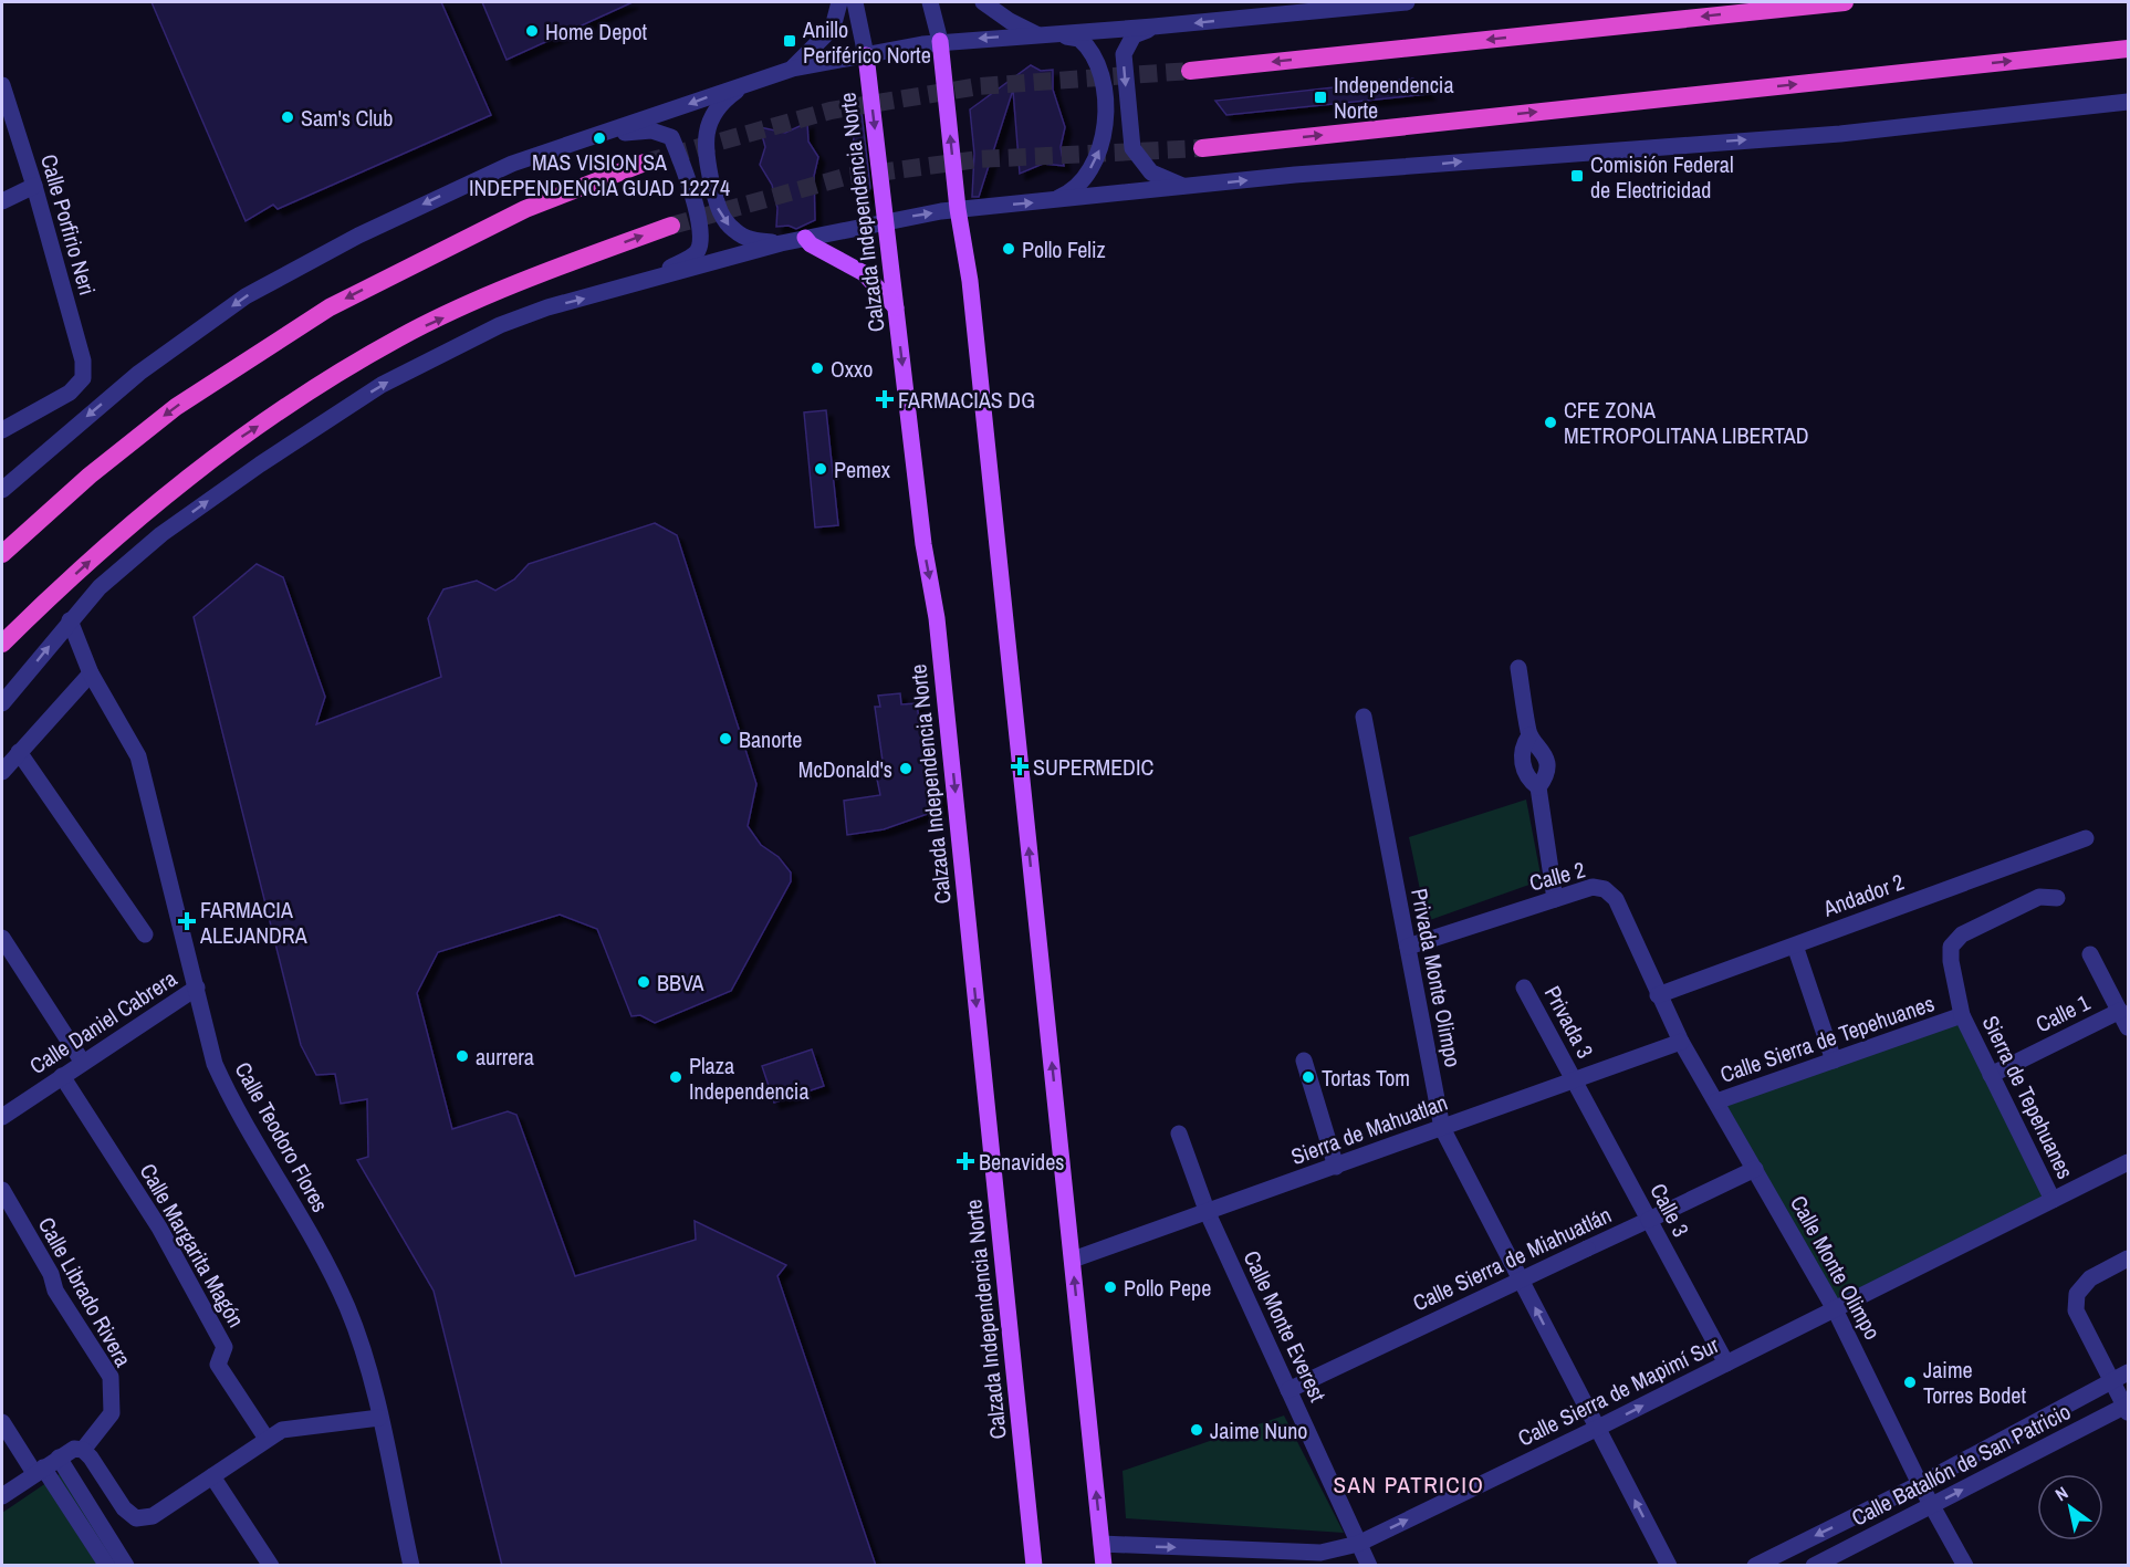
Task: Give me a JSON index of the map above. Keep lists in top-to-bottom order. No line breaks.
{"streets":{"main road":["Calzada Independencia Norte"],"street":["Calle Porfirio Neri","Calle 2","Andador 2","Privada Monte Olimpo","Calle 1","Calle Daniel Cabrera","Privada 3","Calle Sierra de Tepehuanes","Sierra de Tepehuanes","Sierra de Mahuatlan","Calle Teodoro Flores","Calle 3","Calle Margarita Magón","Calle Sierra de Miahuatlán","Calle Monte Olimpo","Calle Librado Rivera","Calle Monte Everest","Calle Sierra de Mapimí Sur","Calle Batallón de San Patricio"]},"crossings":[["Calle 2","Andador 2"],["Calle 2","Privada Monte Olimpo"],["Calle 2","Calle Monte Olimpo"],["Andador 2","Calle Monte Olimpo"],["Privada Monte Olimpo","Sierra de Mahuatlan"],["Calle 1","Sierra de Tepehuanes"],["Calle Daniel Cabrera","Calle Teodoro Flores"],["Calle Daniel Cabrera","Calle Margarita Magón"],["Privada 3","Sierra de Mahuatlan"],["Privada 3","Calle 3"],["Calle Sierra de Tepehuanes","Sierra de Tepehuanes"],["Calle Sierra de Tepehuanes","Calle Monte Olimpo"],["Sierra de Tepehuanes","Calle Sierra de Mapimí Sur"],["Sierra de Mahuatlan","Calle 3"],["Sierra de Mahuatlan","Calle Monte Olimpo"],["Sierra de Mahuatlan","Calle Monte Everest"],["Calle 3","Calle Sierra de Miahuatlán"],["Calle 3","Calle Sierra de Mapimí Sur"],["Calle Sierra de Miahuatlán","Calle Monte Olimpo"],["Calle Sierra de Miahuatlán","Calle Monte Everest"],["Calle Monte Olimpo","Calle Sierra de Mapimí Sur"],["Calle Monte Olimpo","Calle Batallón de San Patricio"],["Calle Monte Everest","Calle Sierra de Mapimí Sur"]],"one_way":["Calzada Independencia Norte","Calle Sierra de Mapimí Sur"],"districts":["SAN PATRICIO"],"places":{"other":["Home Depot","Sam's Club","MAS VISION SA INDEPENDENCIA GUAD 12274","Pollo Feliz","Oxxo","CFE ZONA METROPOLITANA LIBERTAD","Pemex","Banorte","McDonald's","BBVA","aurrera","Plaza Independencia","Tortas Tom","Pollo Pepe","Jaime Torres Bodet","Jaime Nuno"],"transit":["Anillo Periférico Norte","Independencia Norte","Comisión Federal de Electricidad"],"health":["FARMACIAS DG","SUPERMEDIC","FARMACIA ALEJANDRA","Benavides"]},"north":"top left"}
